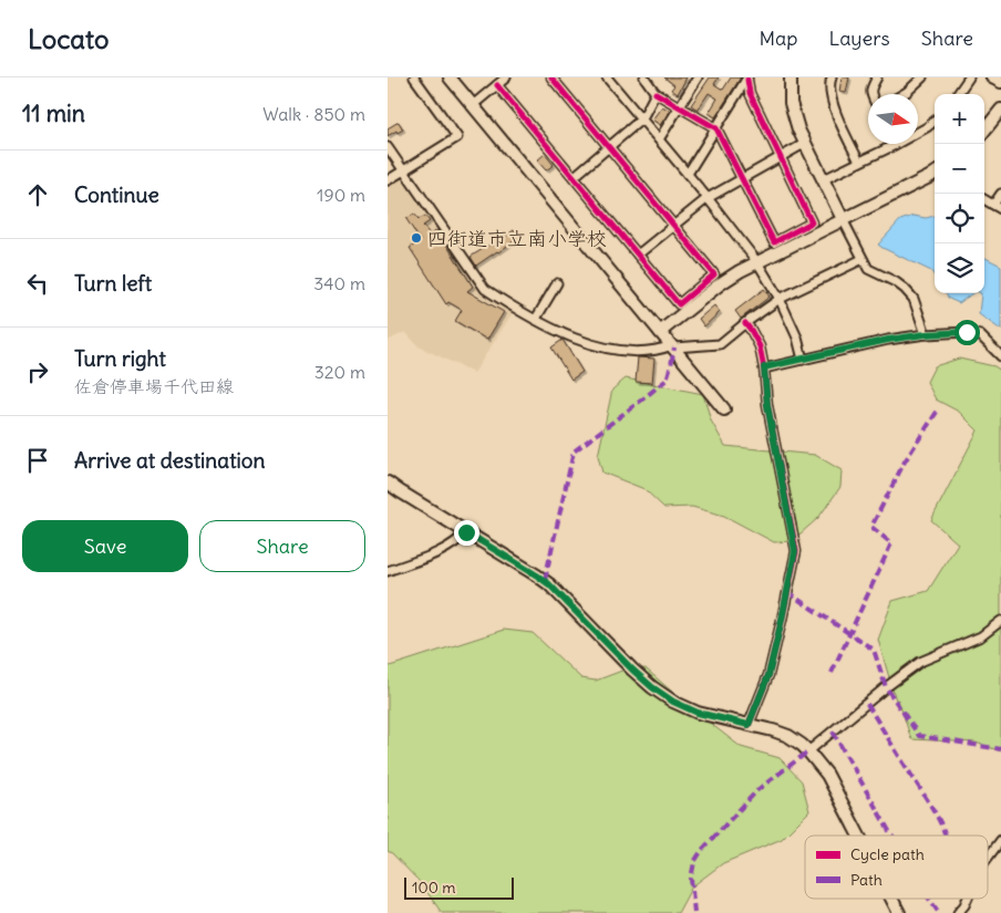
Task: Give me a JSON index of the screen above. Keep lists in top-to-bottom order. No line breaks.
{"places":["四街道市立南小学校"],"legend":["Cycle path","Path"],"scale_bar":"100 m","north":"right","page":{"header":"Locato","nav":["Map","Layers","Share"],"heading":["11 min","Walk · 850 m"],"map_buttons":["+","−"],"list":[["Continue","190 m"],["Turn left","340 m"],["Turn right","佐倉停車場千代田線","320 m"],"Arrive at destination"],"buttons":["Save","Share"],"scale":"100 m"}}
